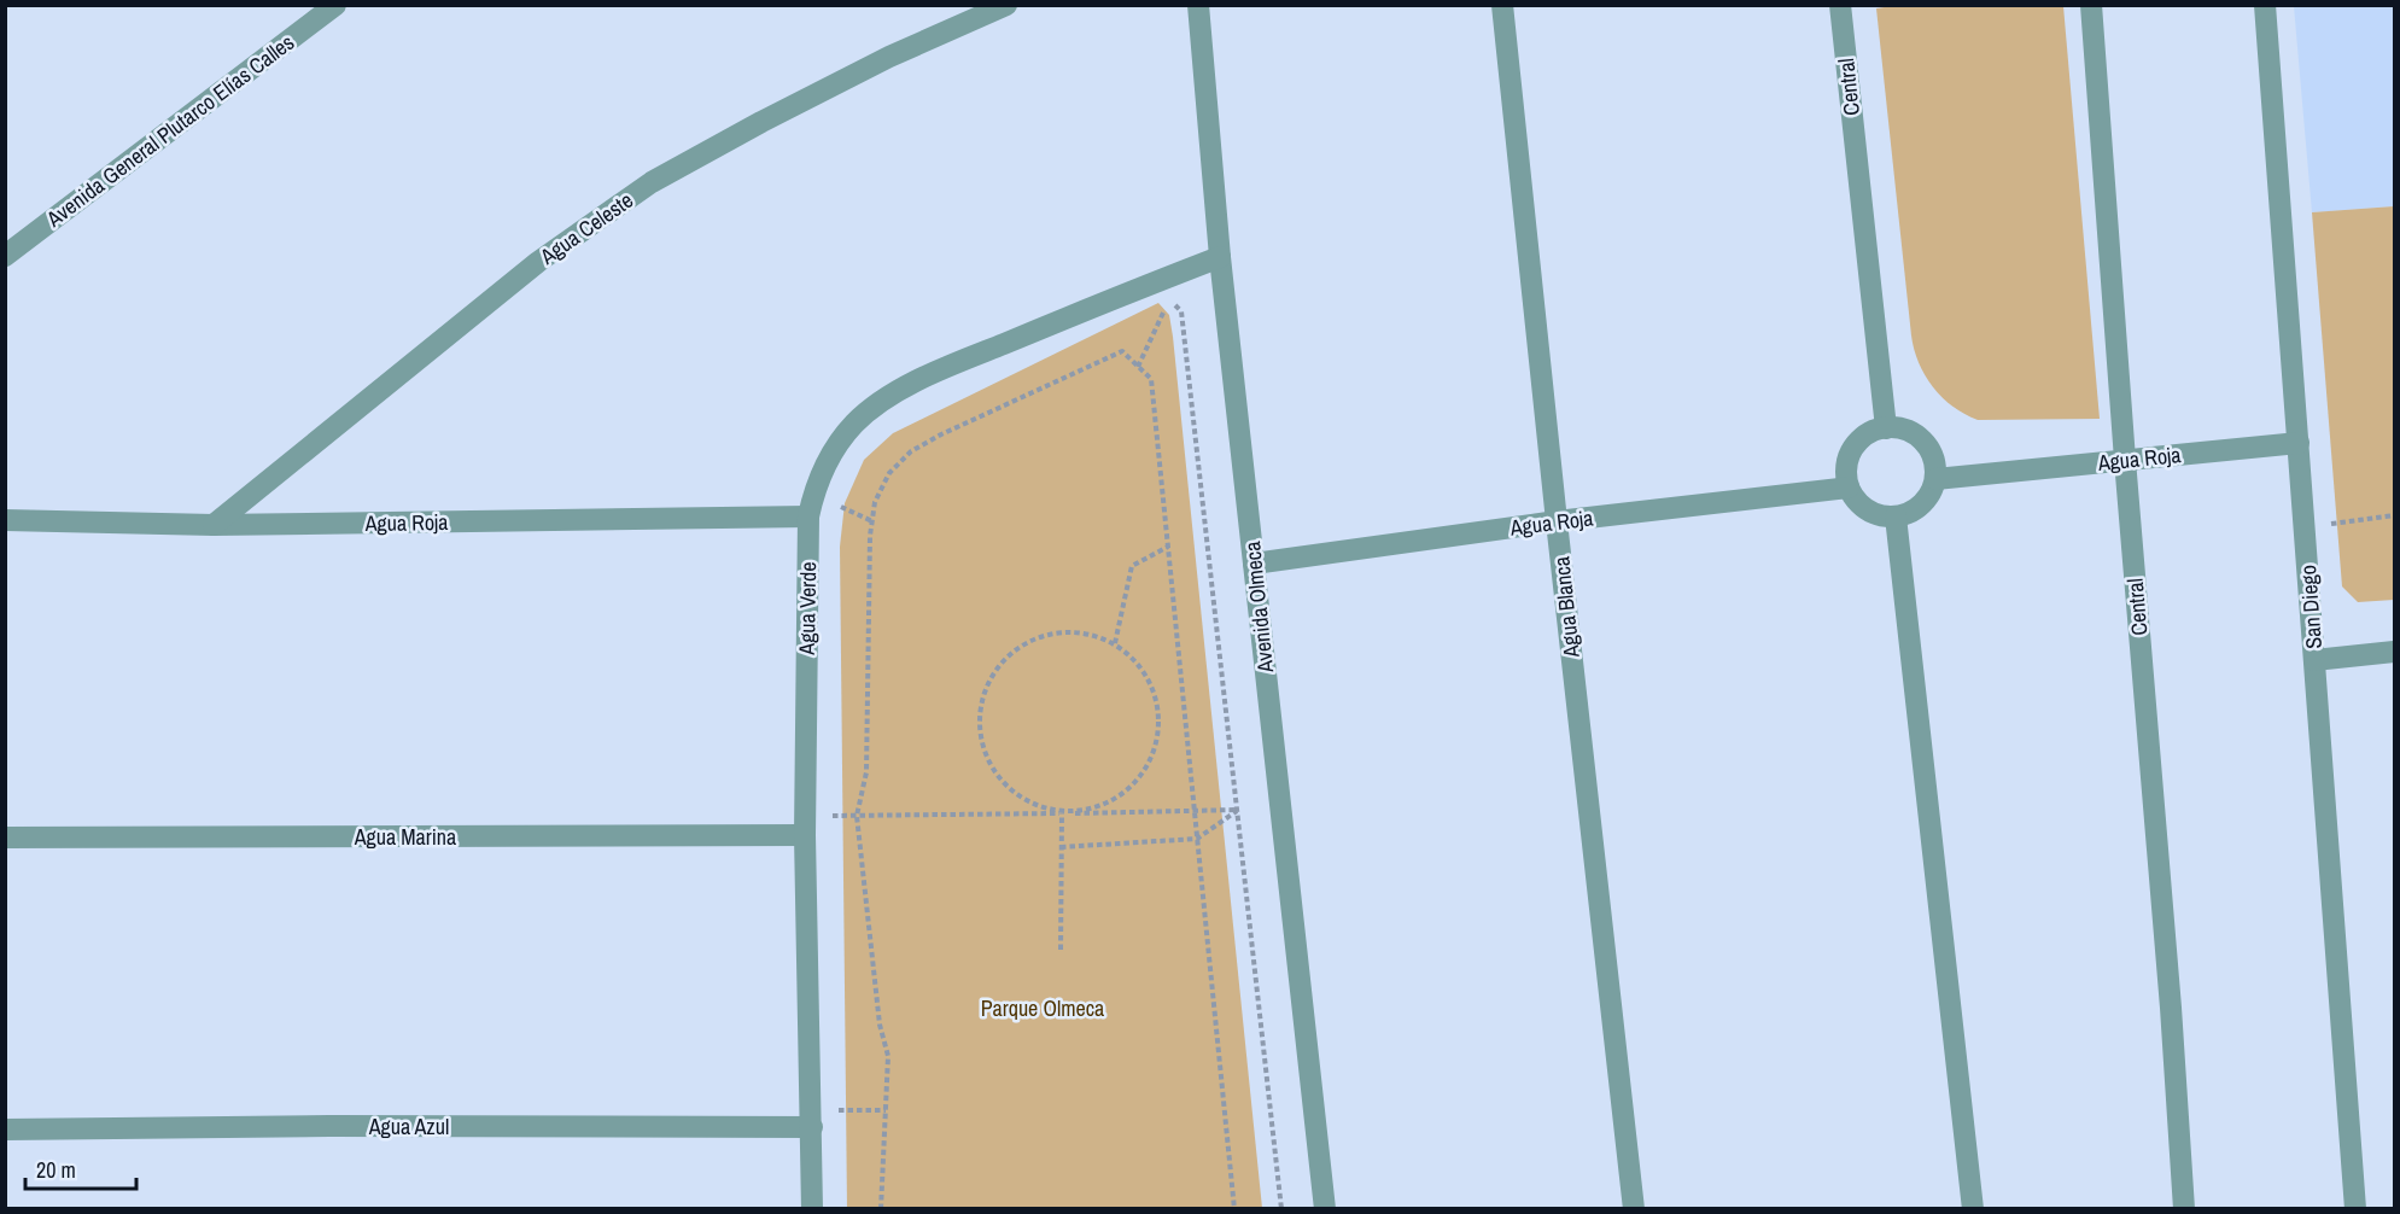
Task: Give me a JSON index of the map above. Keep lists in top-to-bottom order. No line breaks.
{"streets":{"street":["Central","Avenida General Plutarco Elías Calles","Agua Celeste","Agua Roja","Avenida Olmeca","Agua Blanca","San Diego","Agua Verde","Agua Marina","Agua Azul"]},"crossings":[["Central","Agua Roja"],["Agua Celeste","Agua Roja"],["Agua Roja","Avenida Olmeca"],["Agua Roja","Agua Blanca"],["Agua Roja","San Diego"],["Agua Roja","Agua Verde"],["Avenida Olmeca","Agua Verde"],["Agua Verde","Agua Marina"],["Agua Verde","Agua Azul"]],"parks":["Parque Olmeca"],"scale_bar":"20 m"}
